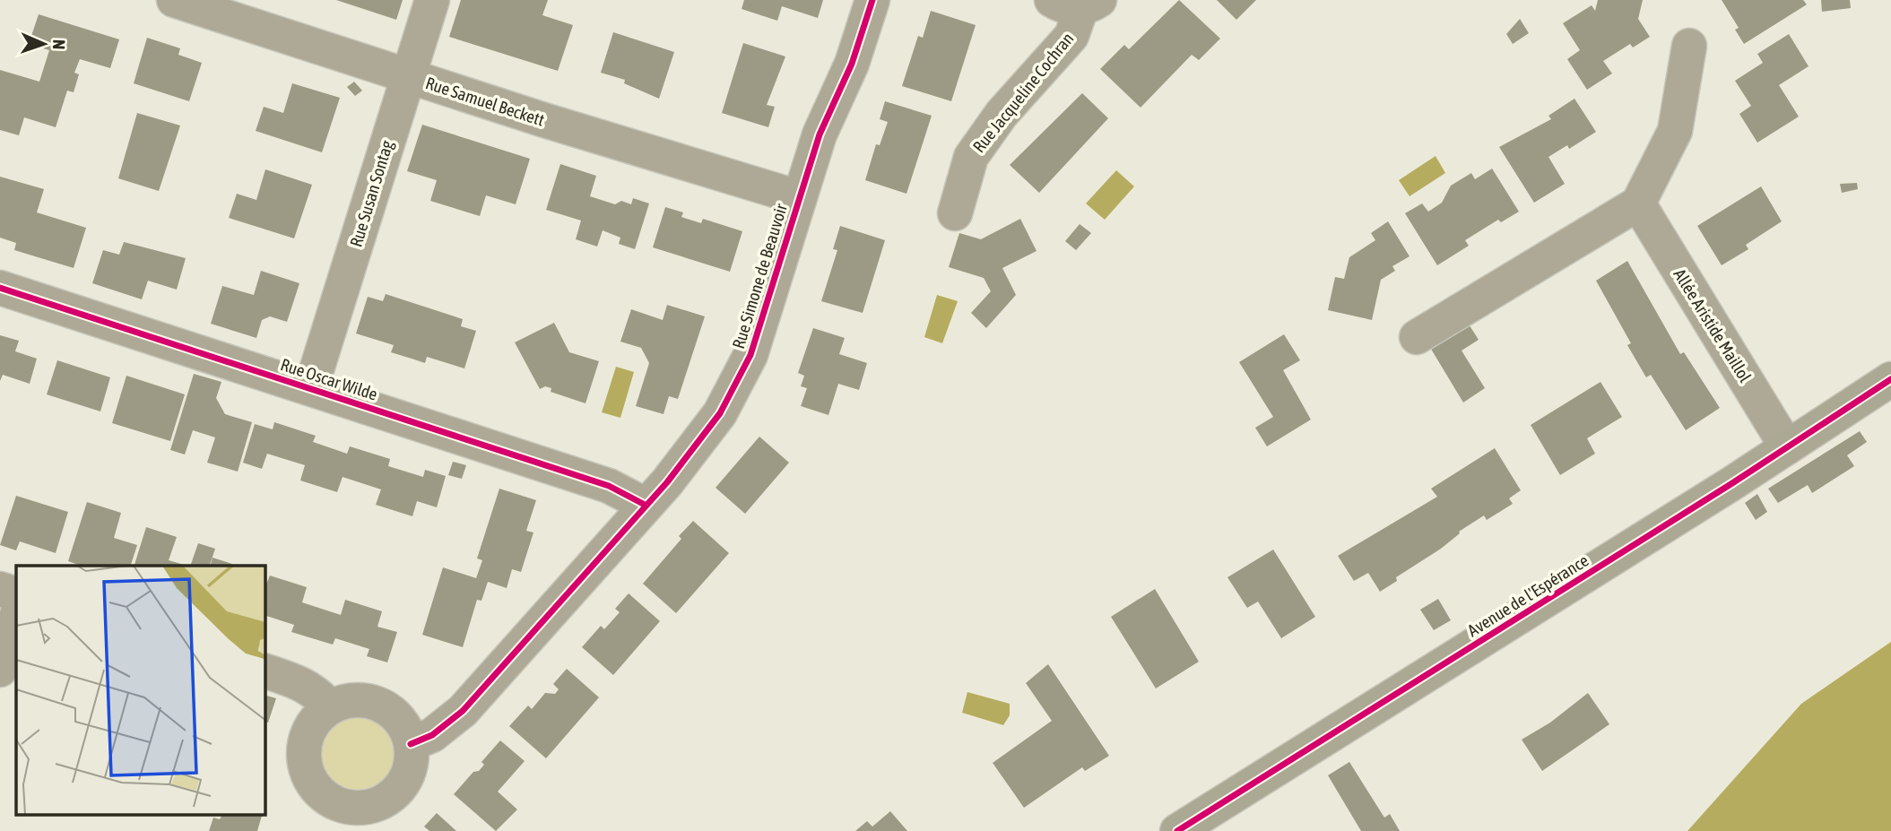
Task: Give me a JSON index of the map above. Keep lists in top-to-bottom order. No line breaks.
{"streets":{"street":["Rue Jacqueline Cochran","Rue Samuel Beckett","Rue Susan Sontag","Rue Simone de Beauvoir","Allée Aristide Maillol","Rue Oscar Wilde","Avenue de l'Espérance"]},"crossings":[["Rue Samuel Beckett","Rue Susan Sontag"],["Rue Samuel Beckett","Rue Simone de Beauvoir"],["Rue Susan Sontag","Rue Oscar Wilde"],["Rue Simone de Beauvoir","Rue Oscar Wilde"],["Allée Aristide Maillol","Avenue de l'Espérance"]],"north":"right"}
